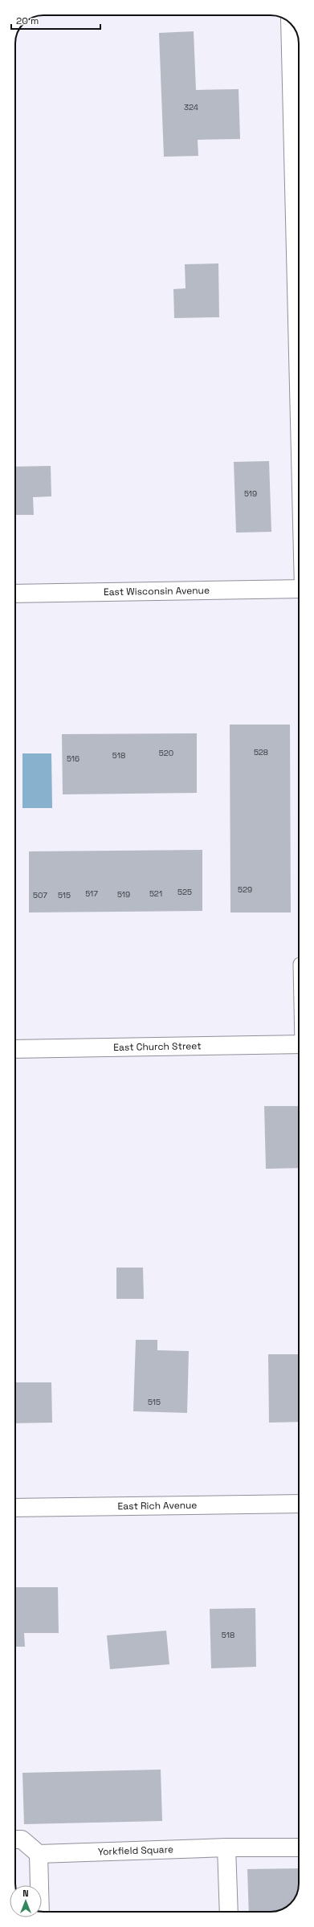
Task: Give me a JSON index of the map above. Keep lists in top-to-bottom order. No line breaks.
{"streets":{"street":["East Wisconsin Avenue","East Church Street","East Rich Avenue","Yorkfield Square"]},"house_numbers":["324","519","528","520","518","516","529","525","517","521","519","507","515","515","518"],"scale_bar":"20 m","north":"top"}
